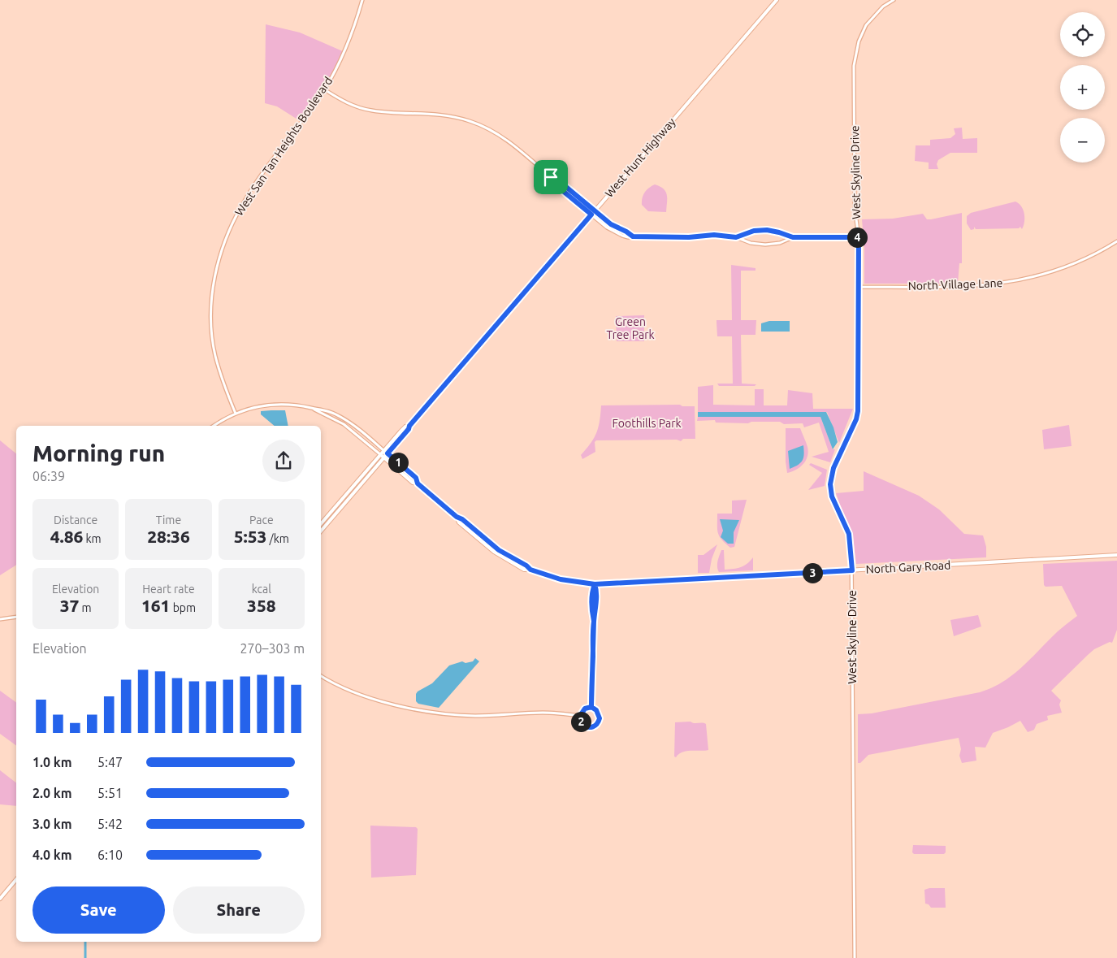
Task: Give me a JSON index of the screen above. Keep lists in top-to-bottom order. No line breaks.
{"streets":{"main road":["West Hunt Highway","North Gary Road"],"street":["West San Tan Heights Boulevard","West Skyline Drive","North Village Lane"]},"crossings":[["West San Tan Heights Boulevard","North Gary Road"],["West Hunt Highway","North Gary Road"],["West Skyline Drive","North Village Lane"],["West Skyline Drive","North Gary Road"]],"parks":["Green Tree Park","Foothills Park"],"page":{"map_buttons":["+","−"],"pins":["4","1","3","2"],"heading":["Morning run","06:39"],"stats":[["Distance","4.86 km"],["Time","28:36"],["Pace","5:53 /km"],["Elevation","37 m"],["Heart rate","161 bpm"],["kcal","358"]],"chart":["Elevation","270–303 m"],"list":[{"name":"1.0 km","note":"5:47"},{"name":"2.0 km","note":"5:51"},{"name":"3.0 km","note":"5:42"},{"name":"4.0 km","note":"6:10"}],"buttons":["Save","Share"]}}
